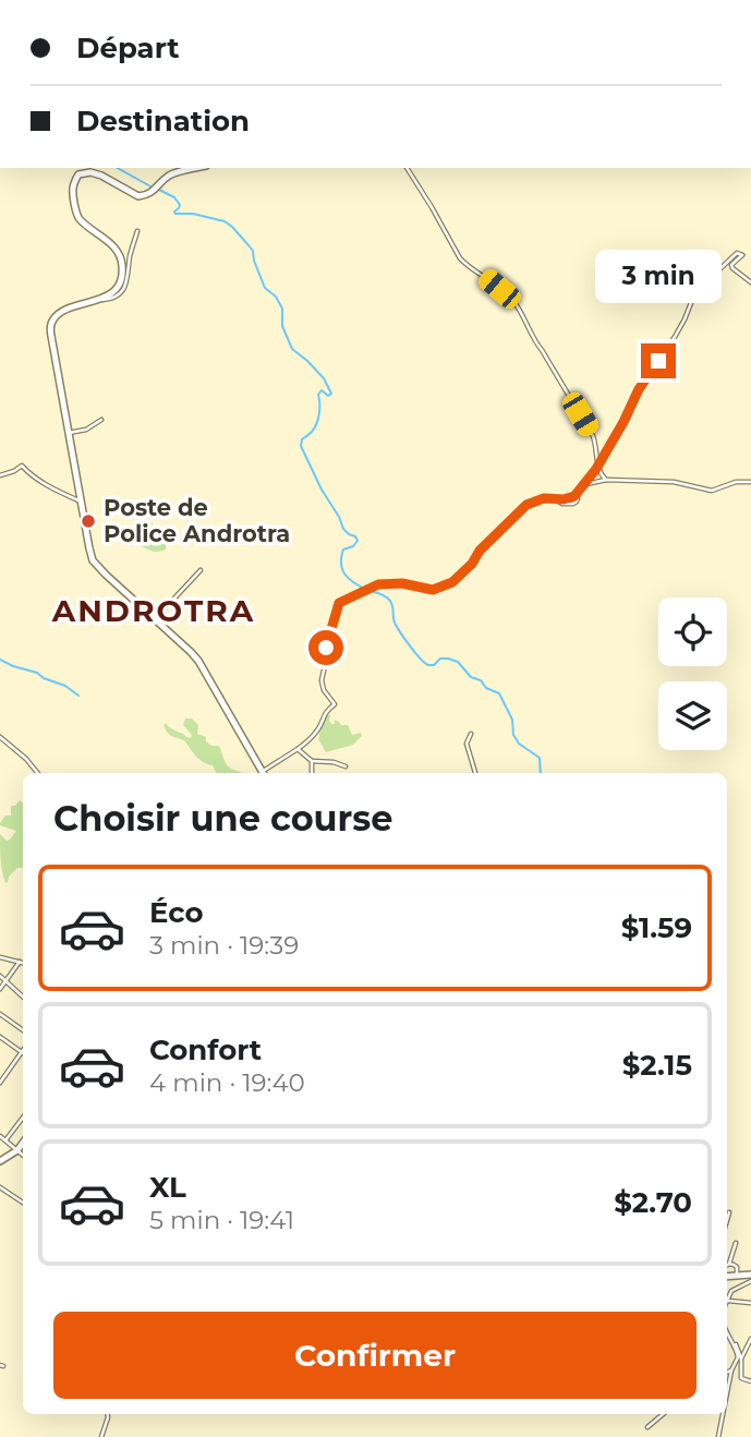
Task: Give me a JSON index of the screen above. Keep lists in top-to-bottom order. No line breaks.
{"districts":["ANDROTRA"],"places":["Poste de Police Androtra"],"page":{"banner":["Départ","Destination"],"bubble":"3 min","heading":"Choisir une course","list":[{"name":"Éco","note":"3 min · 19:39","value":"$1.59"},{"name":"Confort","note":"4 min · 19:40","value":"$2.15"},{"name":"XL","note":"5 min · 19:41","value":"$2.70"}],"buttons":"Confirmer"}}
